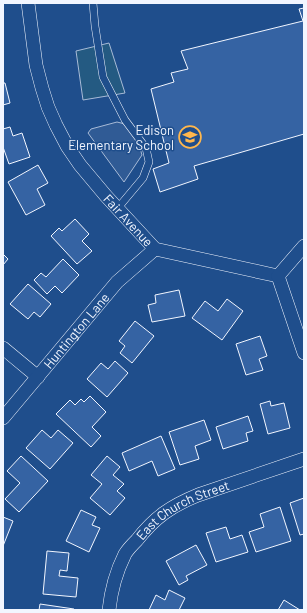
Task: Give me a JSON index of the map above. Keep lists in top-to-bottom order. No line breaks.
{"streets":{"street":["Fair Avenue","Huntington Lane","East Church Street"]},"crossings":[["Fair Avenue","Huntington Lane"]],"places":{"school or university":["Edison Elementary School"]}}
